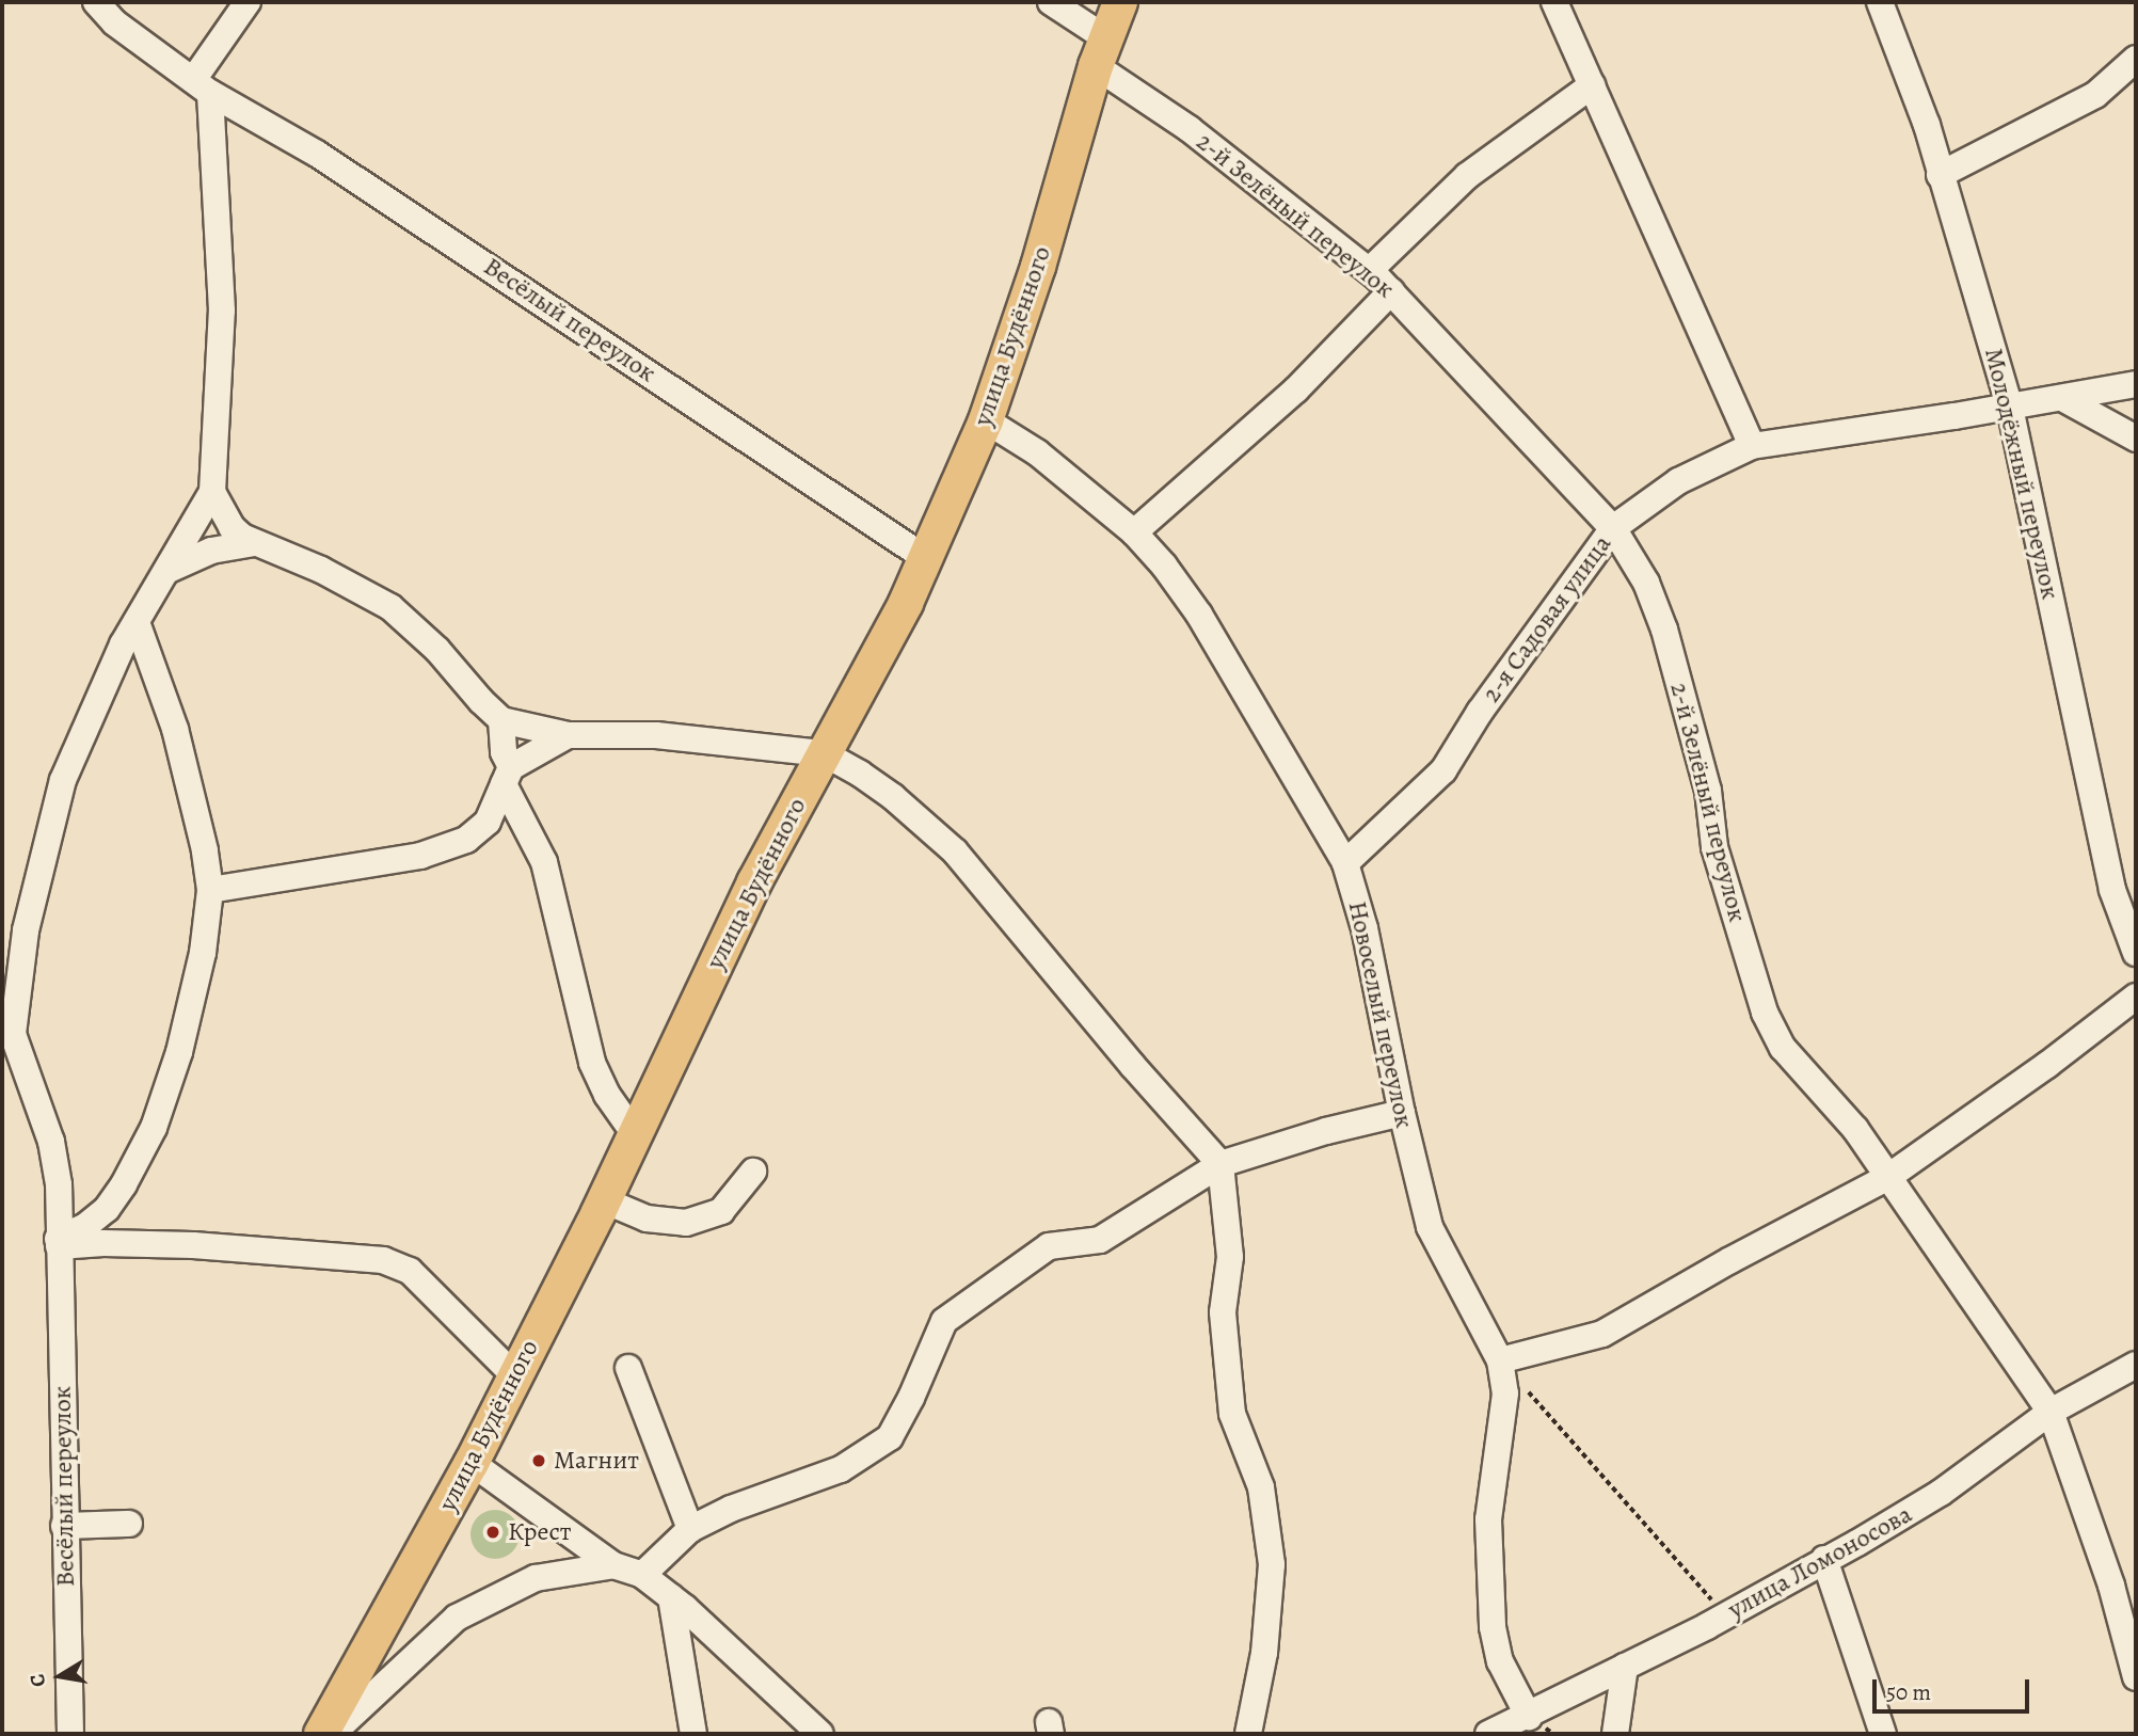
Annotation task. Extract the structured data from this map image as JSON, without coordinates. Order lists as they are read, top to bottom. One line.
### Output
{"streets":{"main road":["улица Будённого"],"street":["2-й Зелёный переулок","Весёлый переулок","Молодёжный переулок","2-я Садовая улица","Новоселый переулок","улица Ломоносова"]},"crossings":[["2-й Зелёный переулок","улица Будённого"],["2-й Зелёный переулок","2-я Садовая улица"],["2-й Зелёный переулок","улица Ломоносова"],["Весёлый переулок","улица Будённого"],["улица Будённого","Новоселый переулок"],["Молодёжный переулок","2-я Садовая улица"],["2-я Садовая улица","Новоселый переулок"],["Новоселый переулок","улица Ломоносова"]],"places":["Магнит","Крест"],"scale_bar":"50 m","north":"left"}
